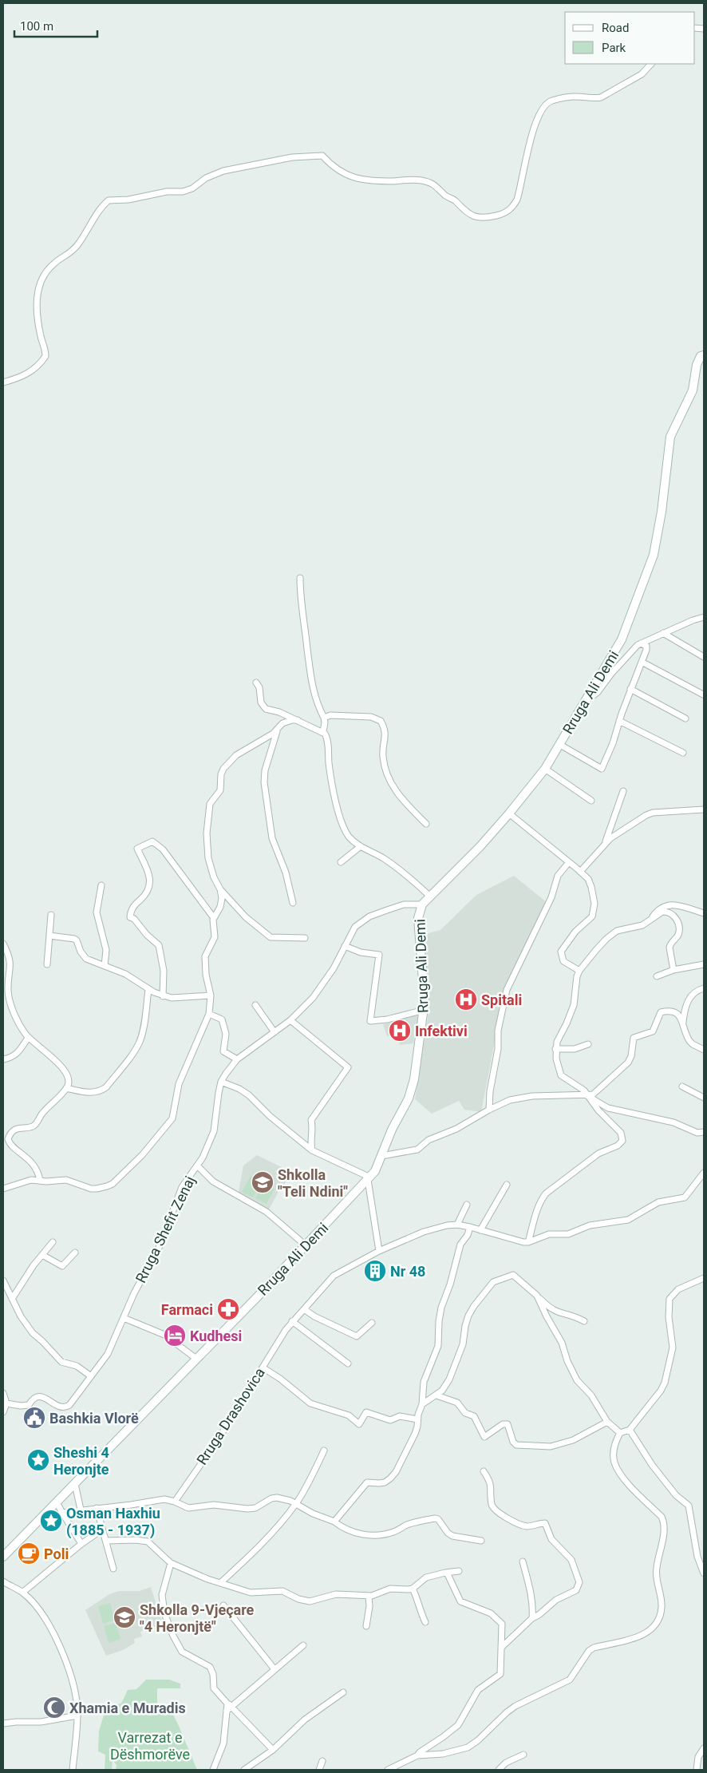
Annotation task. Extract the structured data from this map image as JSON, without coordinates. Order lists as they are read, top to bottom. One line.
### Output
{"streets":{"main road":["Rruga Ali Demi"],"street":["Rruga Shefit Zenaj","Rruga Drashovica"]},"crossings":[["Rruga Ali Demi","Rruga Shefit Zenaj"]],"parks":["Varrezat e Dëshmorëve"],"places":{"hospital":["Spitali","Infektivi"],"school or university":["Shkolla \"Teli Ndini\"","Shkolla 9-Vjeçare \"4 Heronjtë\""],"building":["Nr 48"],"pharmacy":["Farmaci"],"hotel":["Kudhesi"],"public building":["Bashkia Vlorë"],"place":["Sheshi 4 Heronjte","Osman Haxhiu (1885 - 1937)"],"cafe":["Poli"],"mosque":["Xhamia e Muradis"]},"legend":["Road","Park"],"scale_bar":"100 m"}
